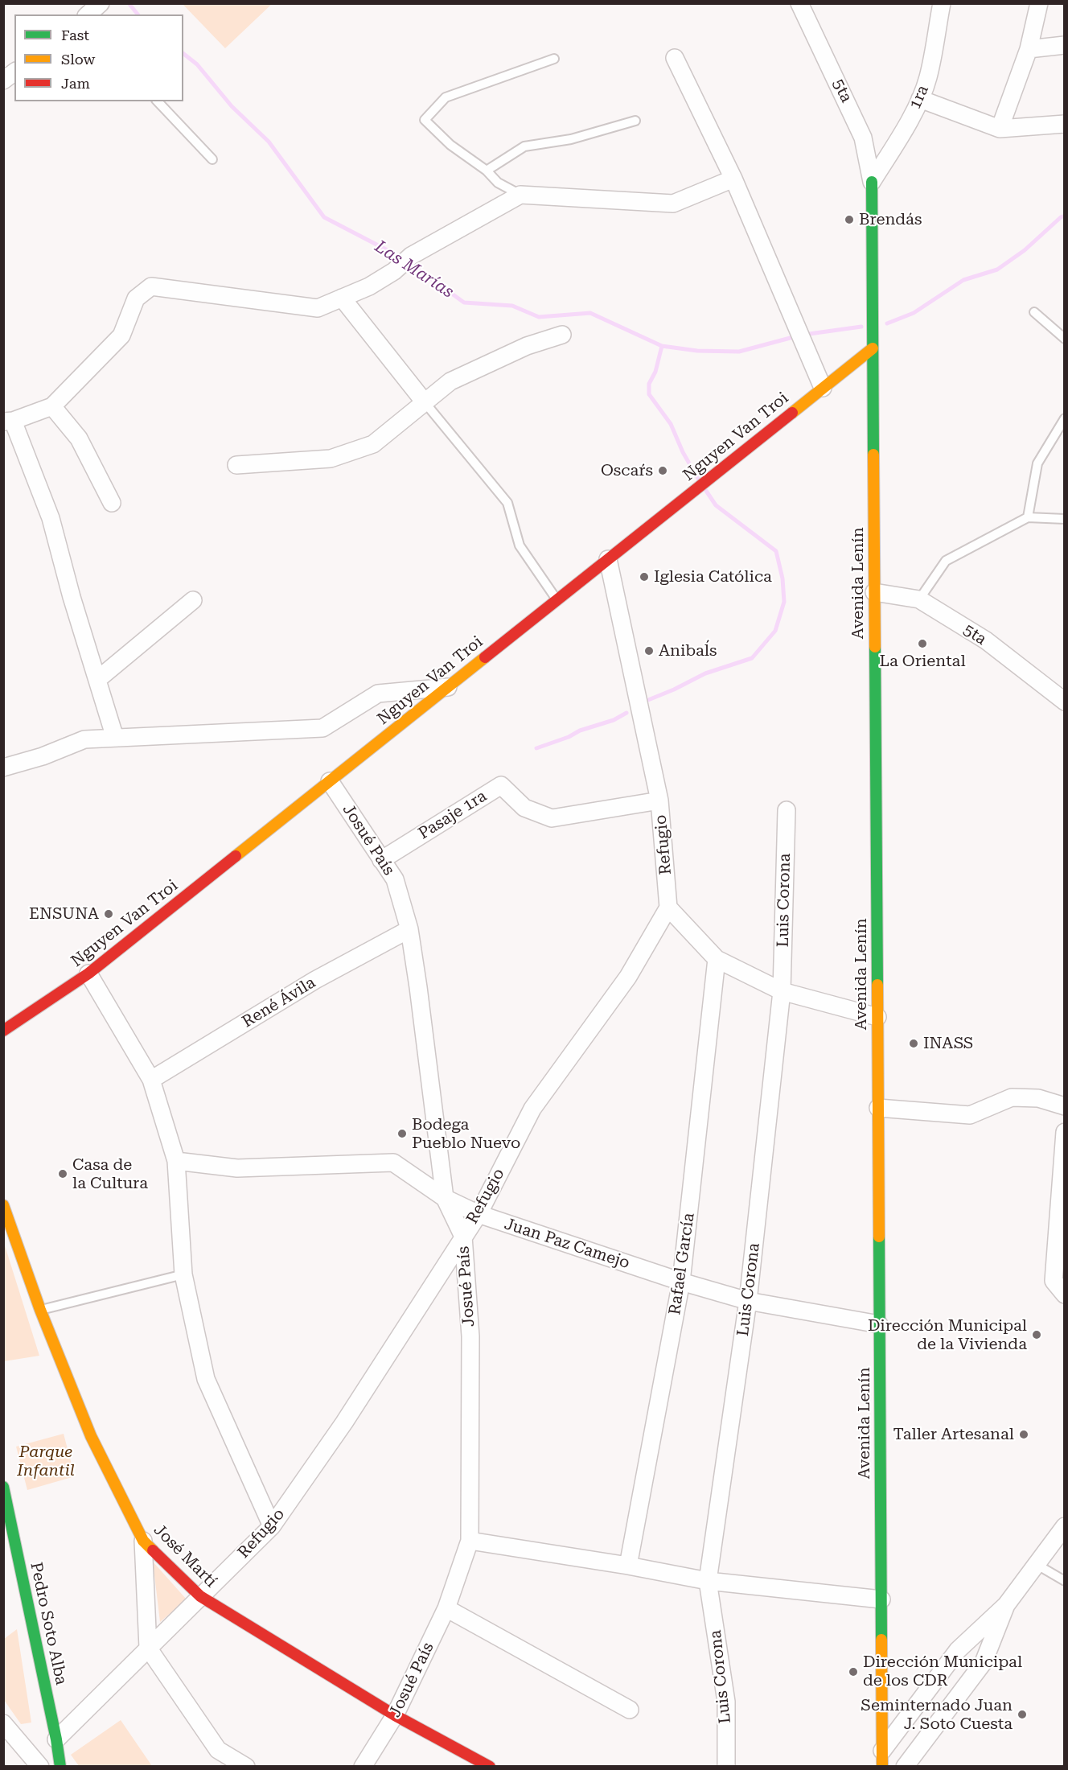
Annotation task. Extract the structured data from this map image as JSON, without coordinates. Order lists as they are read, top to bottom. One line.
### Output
{"streets":{"street":["5ta","1ra","Nguyen Van Troi","Avenida Lenín","Pasaje 1ra","Josué País","Refugio","Luis Corona","René Ávila","Juan Paz Camejo","Rafael García","José Martí","Pedro Soto Alba"]},"crossings":[["5ta","1ra"],["5ta","Avenida Lenín"],["1ra","Avenida Lenín"],["Nguyen Van Troi","Avenida Lenín"],["Nguyen Van Troi","Josué País"],["Nguyen Van Troi","Refugio"],["Avenida Lenín","Juan Paz Camejo"],["Pasaje 1ra","Josué País"],["Pasaje 1ra","Refugio"],["Josué País","Refugio"],["Josué País","René Ávila"],["Josué País","Juan Paz Camejo"],["Josué País","José Martí"],["Refugio","Juan Paz Camejo"],["Refugio","José Martí"],["Refugio","Pedro Soto Alba"],["Luis Corona","Juan Paz Camejo"],["Juan Paz Camejo","Rafael García"]],"water":["Las Marías"],"parks":["Parque Infantil"],"places":["Brenda´s","Oscar´s","Iglesia Católica","La Oriental","Anibal´s","ENSUNA","INASS","Bodega Pueblo Nuevo","Casa de la Cultura","Dirección Municipal de la Vivienda","Taller Artesanal","Dirección Municipal de los CDR","Seminternado Juan J. Soto Cuesta"],"legend":["Fast","Slow","Jam"]}
